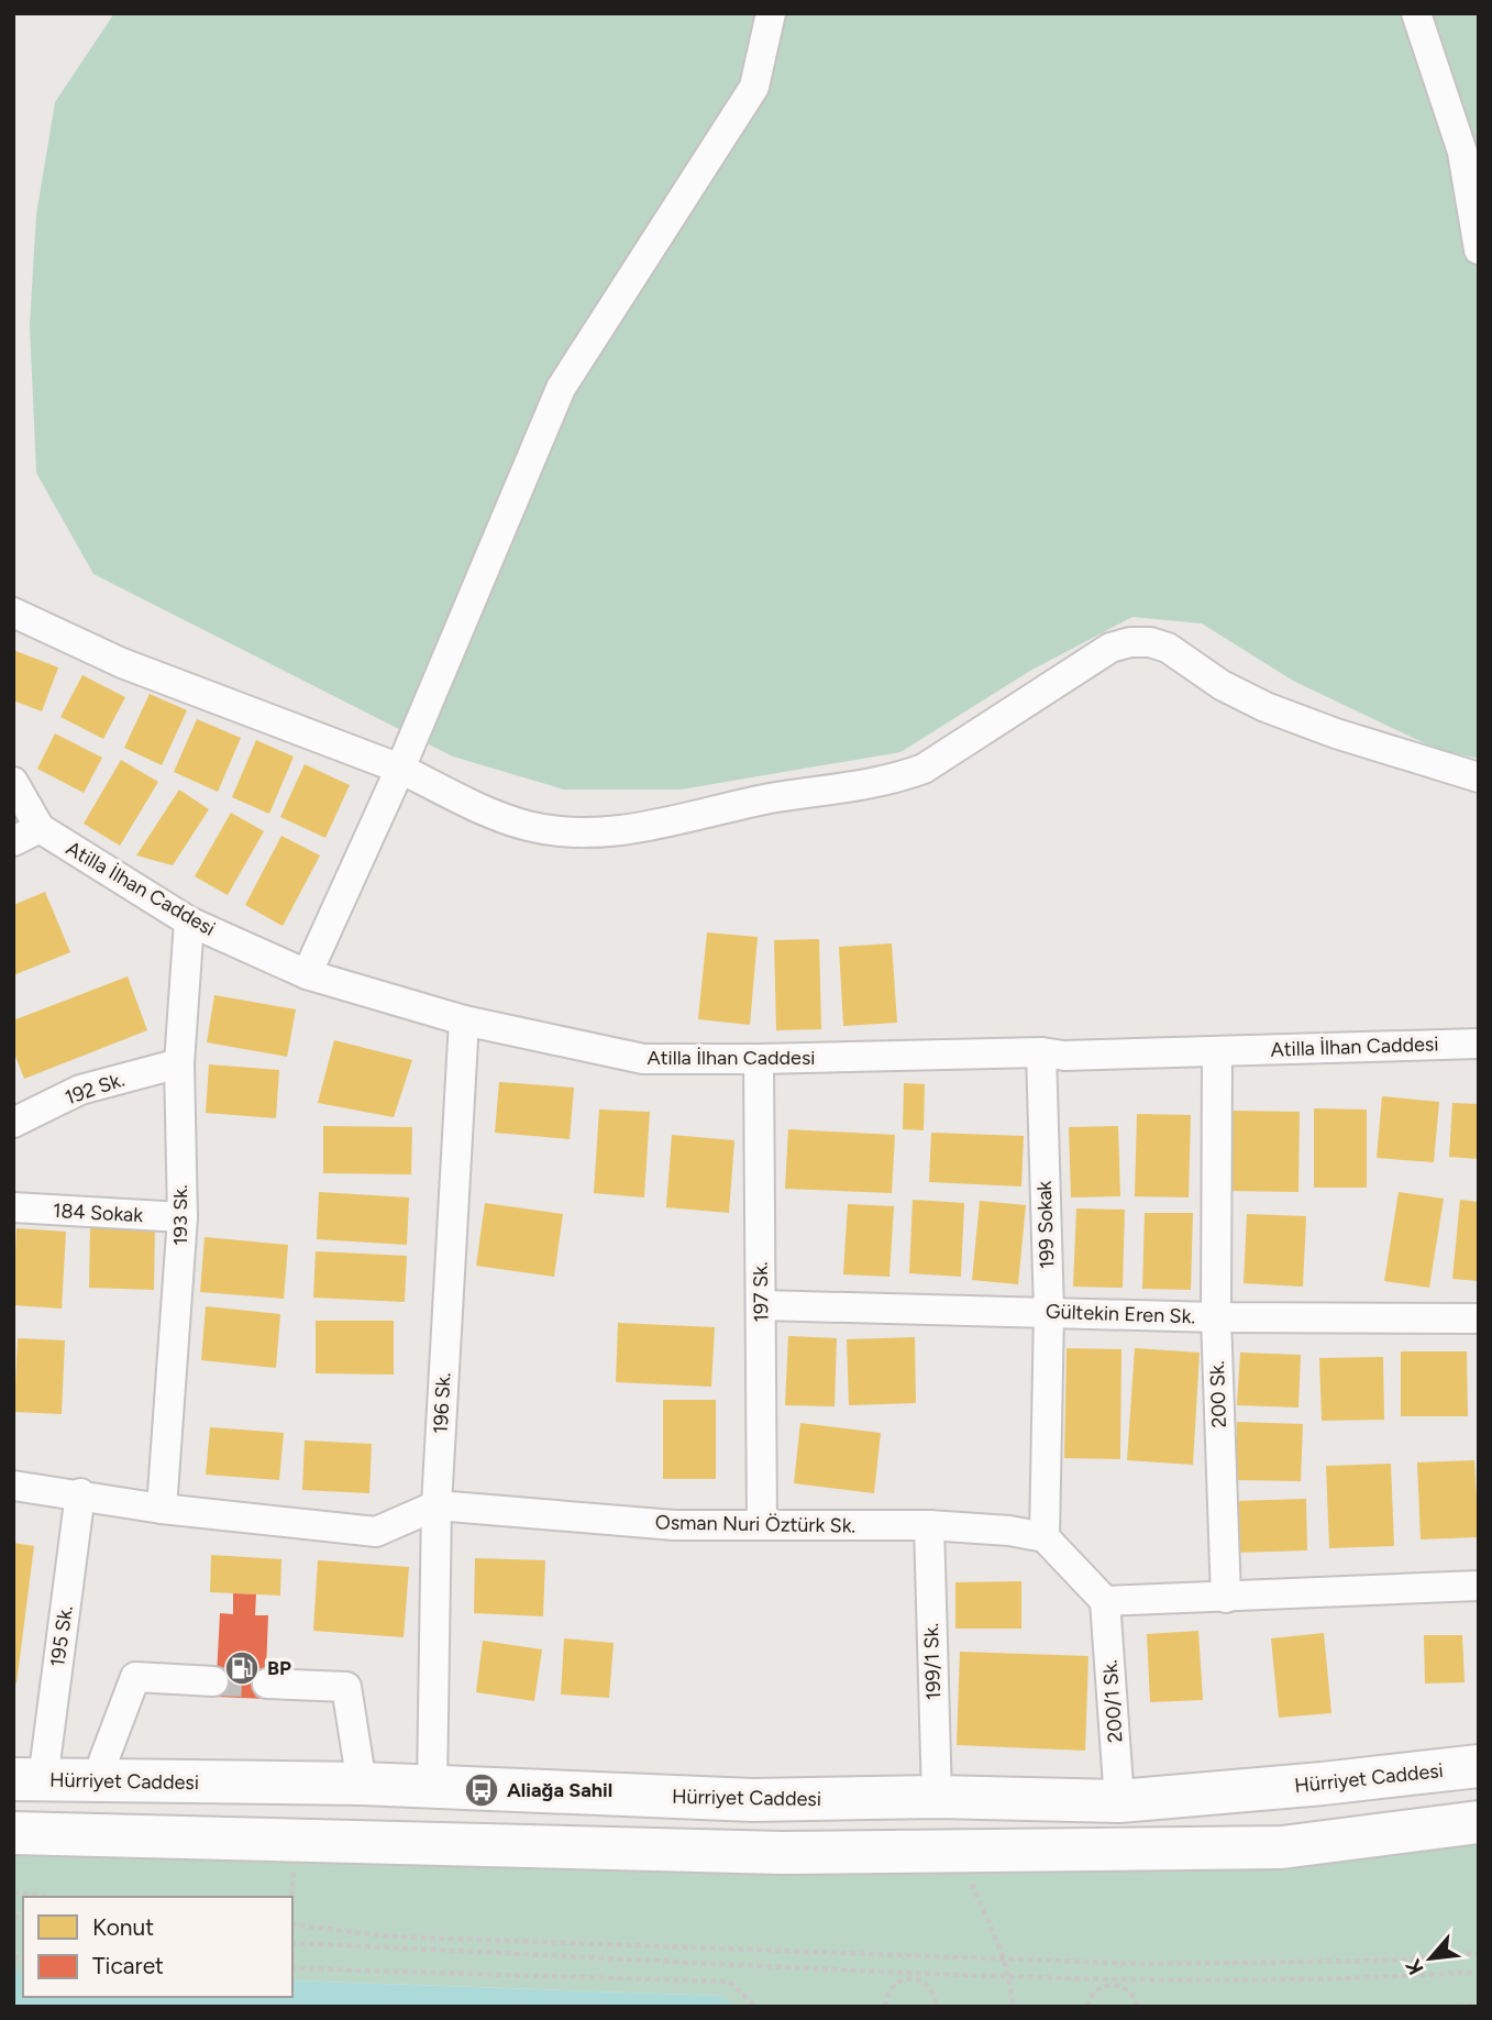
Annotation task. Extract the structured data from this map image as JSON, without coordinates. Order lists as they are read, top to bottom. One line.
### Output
{"streets":{"highway":["Hürriyet Caddesi"],"street":["Atilla İlhan Caddesi","192 Sk.","184 Sokak","193 Sk.","199 Sokak","197 Sk.","Gültekin Eren Sk.","200 Sk.","196 Sk.","Osman Nuri Öztürk Sk.","195 Sk.","199/1 Sk.","200/1 Sk."]},"crossings":[["Atilla İlhan Caddesi","193 Sk."],["Atilla İlhan Caddesi","199 Sokak"],["Atilla İlhan Caddesi","197 Sk."],["Atilla İlhan Caddesi","200 Sk."],["Atilla İlhan Caddesi","196 Sk."],["192 Sk.","193 Sk."],["184 Sokak","193 Sk."],["193 Sk.","Osman Nuri Öztürk Sk."],["199 Sokak","Gültekin Eren Sk."],["199 Sokak","Osman Nuri Öztürk Sk."],["197 Sk.","Gültekin Eren Sk."],["197 Sk.","Osman Nuri Öztürk Sk."],["Gültekin Eren Sk.","200 Sk."],["196 Sk.","Osman Nuri Öztürk Sk."],["196 Sk.","Hürriyet Caddesi"],["Osman Nuri Öztürk Sk.","195 Sk."],["Osman Nuri Öztürk Sk.","199/1 Sk."],["195 Sk.","Hürriyet Caddesi"],["199/1 Sk.","Hürriyet Caddesi"],["200/1 Sk.","Hürriyet Caddesi"]],"places":{"fuel station":["BP"],"bus stop":["Aliağa Sahil"]},"legend":["Konut","Ticaret"],"north":"bottom left"}
